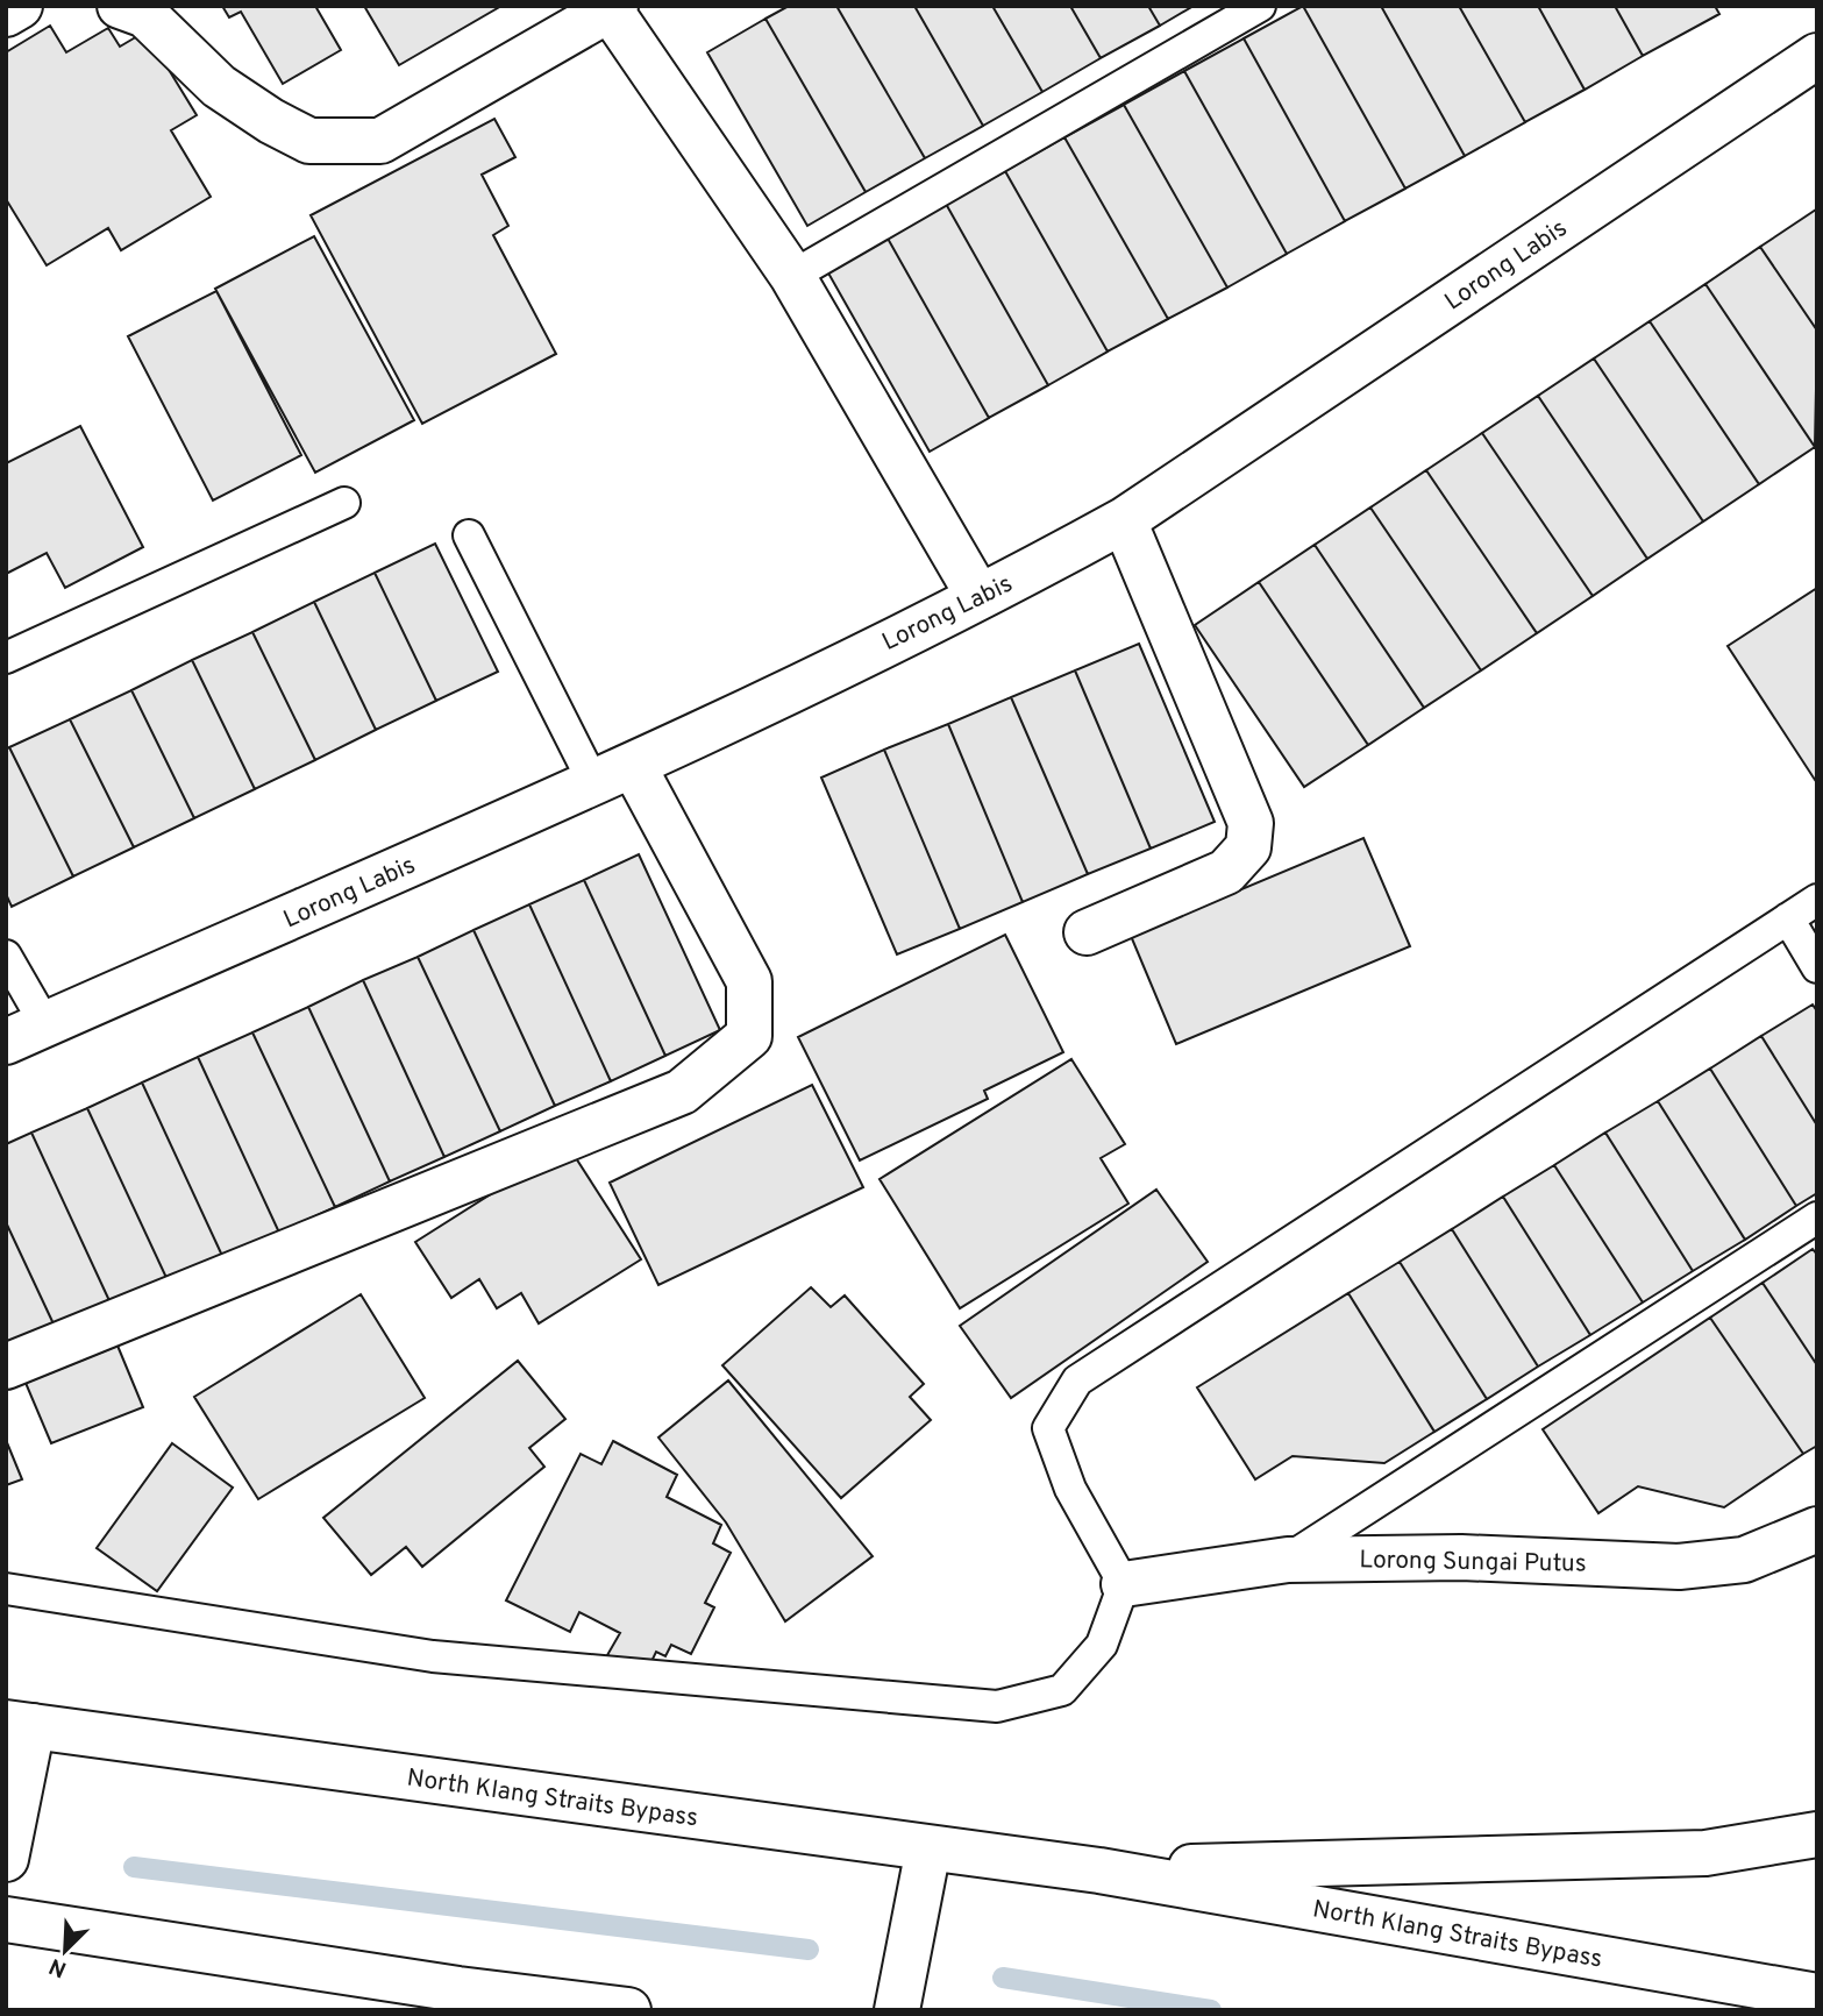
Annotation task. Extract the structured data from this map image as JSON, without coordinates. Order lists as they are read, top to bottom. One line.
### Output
{"streets":{"main road":["Lorong Labis","Lorong Sungai Putus","North Klang Straits Bypass"]},"north":"bottom left"}
